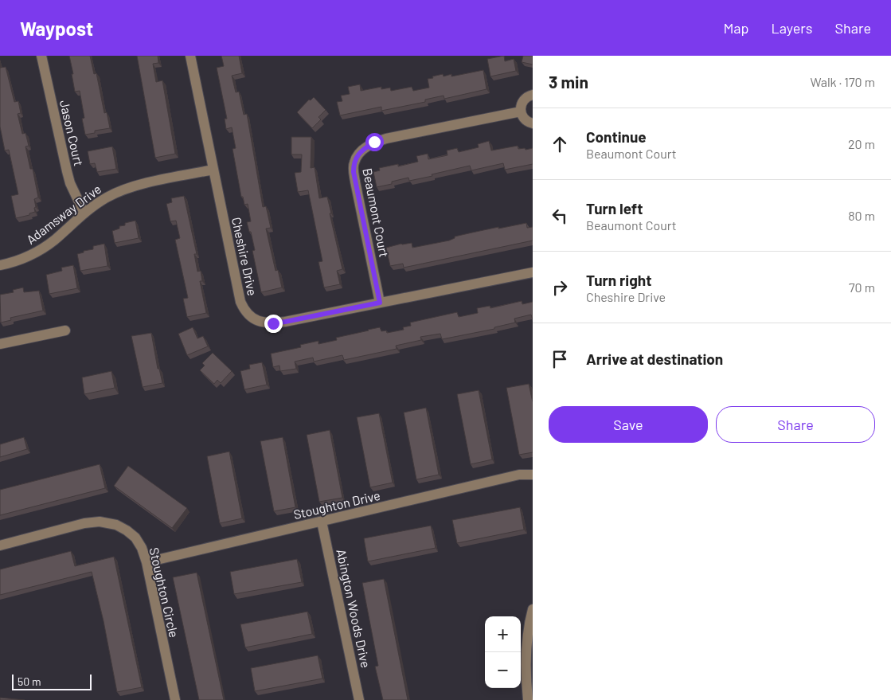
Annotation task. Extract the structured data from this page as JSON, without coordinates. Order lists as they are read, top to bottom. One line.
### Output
{"streets":{"street":["Jason Court","Beaumont Court","Adamsway Drive","Cheshire Drive","Stoughton Drive","Stoughton Circle","Abington Woods Drive"]},"crossings":[["Jason Court","Adamsway Drive"],["Beaumont Court","Cheshire Drive"],["Adamsway Drive","Cheshire Drive"],["Stoughton Drive","Stoughton Circle"],["Stoughton Drive","Abington Woods Drive"]],"scale_bar":"50 m","page":{"header":"Waypost","nav":["Map","Layers","Share"],"heading":["3 min","Walk · 170 m"],"list":[["Continue","Beaumont Court","20 m"],["Turn left","Beaumont Court","80 m"],["Turn right","Cheshire Drive","70 m"],"Arrive at destination"],"buttons":["Save","Share"],"map_buttons":["+","−"],"scale":"50 m"}}
